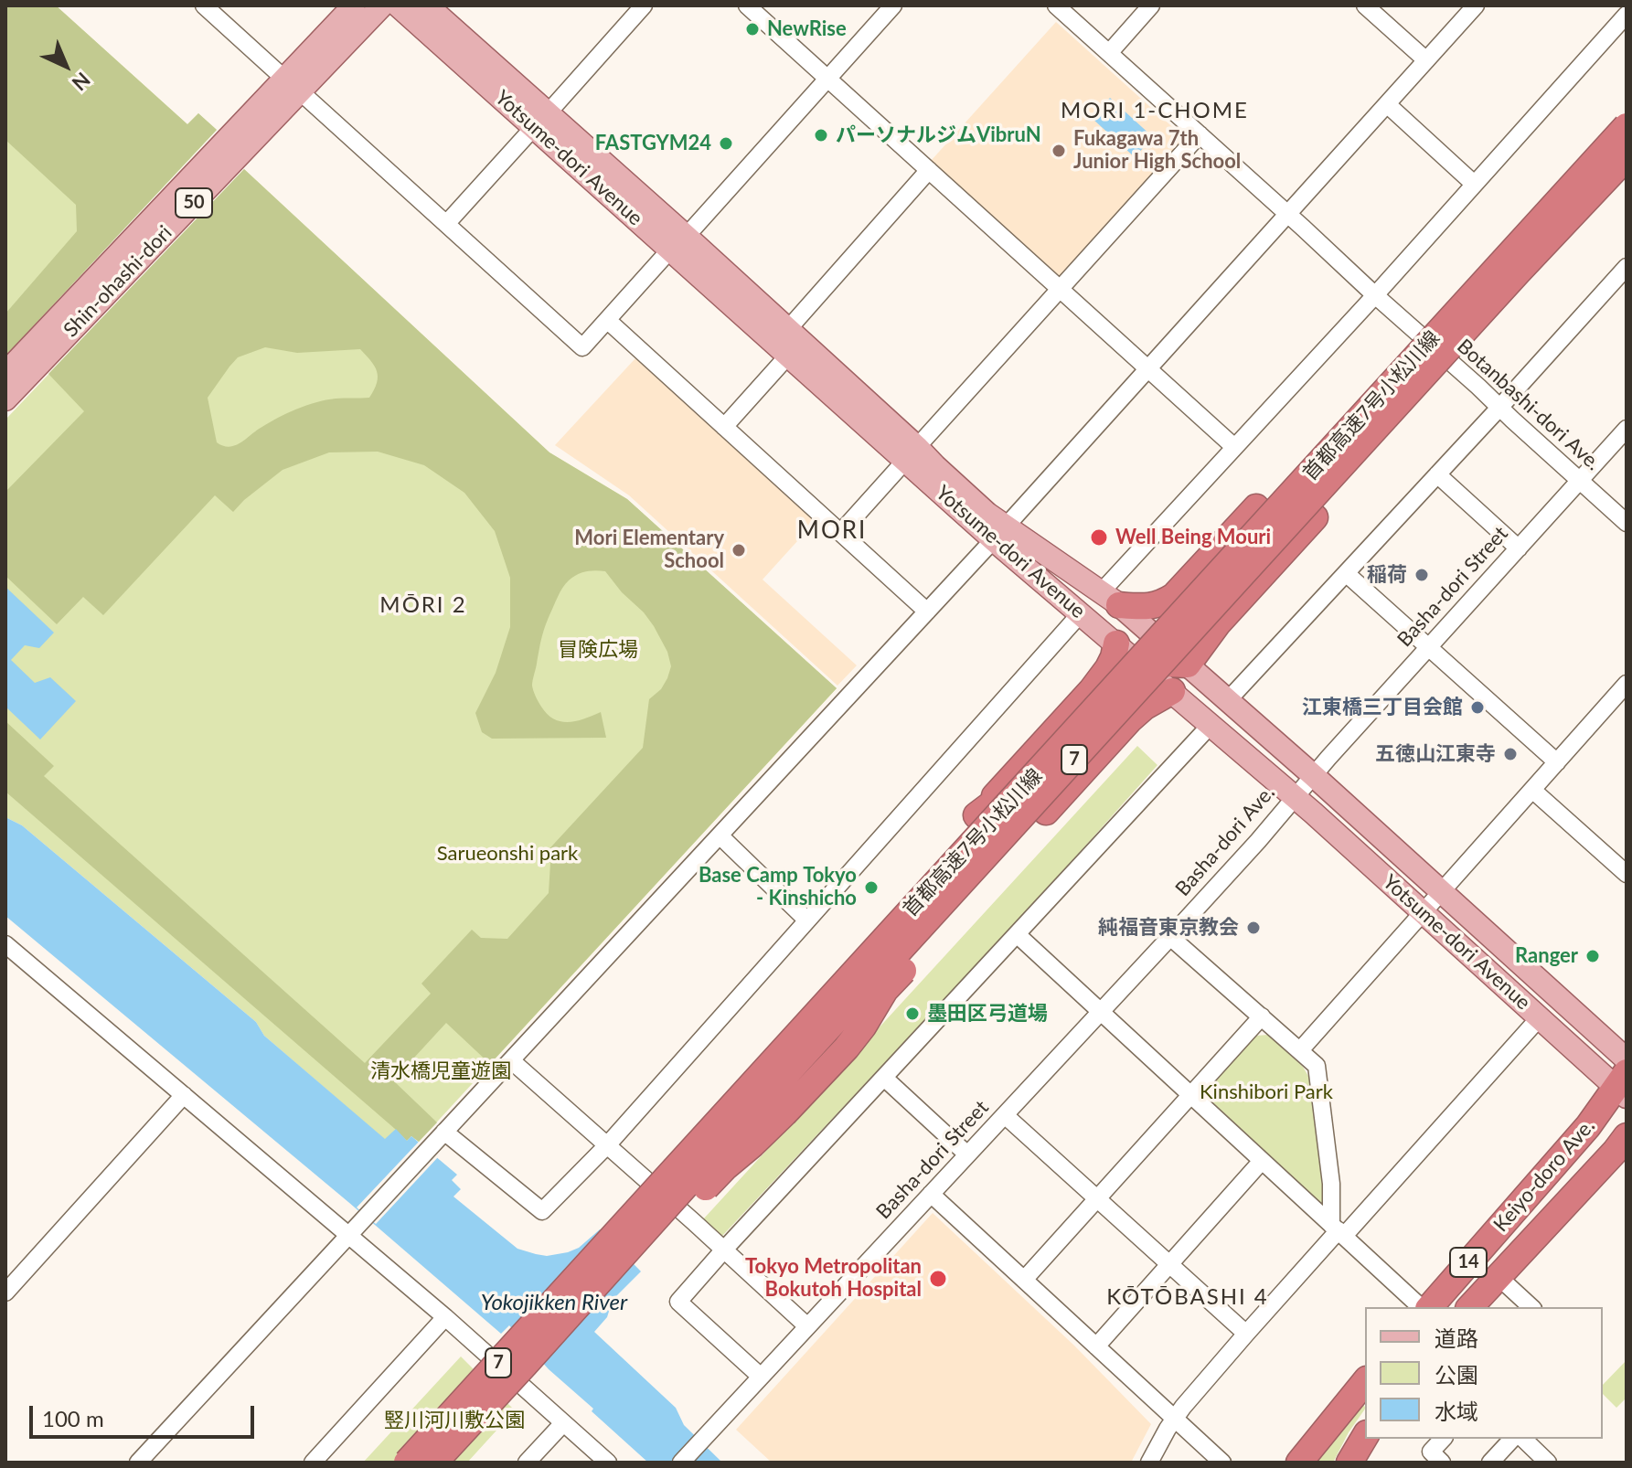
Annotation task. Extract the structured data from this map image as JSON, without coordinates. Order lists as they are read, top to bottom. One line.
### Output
{"streets":{"highway":["首都高速7号小松川線","7","Keiyo-doro Ave.","14"],"main road":["Yotsume-dori Avenue","50","Shin-ohashi-dori"],"street":["Botanbashi-dori Ave.","Basha-dori Street","Basha-dori Ave."]},"crossings":[["Yotsume-dori Avenue","Basha-dori Street"],["Yotsume-dori Avenue","Basha-dori Ave."],["Yotsume-dori Avenue","Keiyo-doro Ave."],["50","Shin-ohashi-dori"],["Botanbashi-dori Ave.","Basha-dori Street"],["Basha-dori Street","Basha-dori Ave."]],"districts":["MORI 1-CHOME","MORI","MŌRI 2","KŌTŌBASHI 4"],"water":["Yokojikken River"],"parks":["冒険広場","Sarueonshi park","清水橋児童遊園","Kinshibori Park","竪川河川敷公園"],"places":["NewRise","パーソナルジムVibruN","FASTGYM24","Fukagawa 7th Junior High School","Well Being Mouri","Mori Elementary School","稲荷","江東橋三丁目会館","五徳山江東寺","Base Camp Tokyo - Kinshicho","純福音東京教会","Ranger","墨田区弓道場","Tokyo Metropolitan Bokutoh Hospital"],"legend":["道路","公園","水域"],"scale_bar":"100 m","north":"bottom right"}
